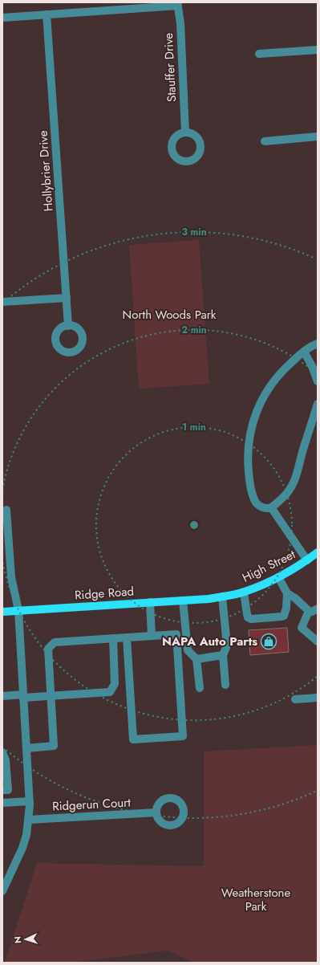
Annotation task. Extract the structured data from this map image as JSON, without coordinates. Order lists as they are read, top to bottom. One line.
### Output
{"streets":{"main road":["High Street","Ridge Road"],"street":["Stauffer Drive","Hollybrier Drive","Ridgerun Court"]},"crossings":[["High Street","Ridge Road"]],"parks":["North Woods Park","Weatherstone Park"],"places":{"shop":["NAPA Auto Parts"]},"north":"left","rings":["3 min","2 min","1 min"]}
